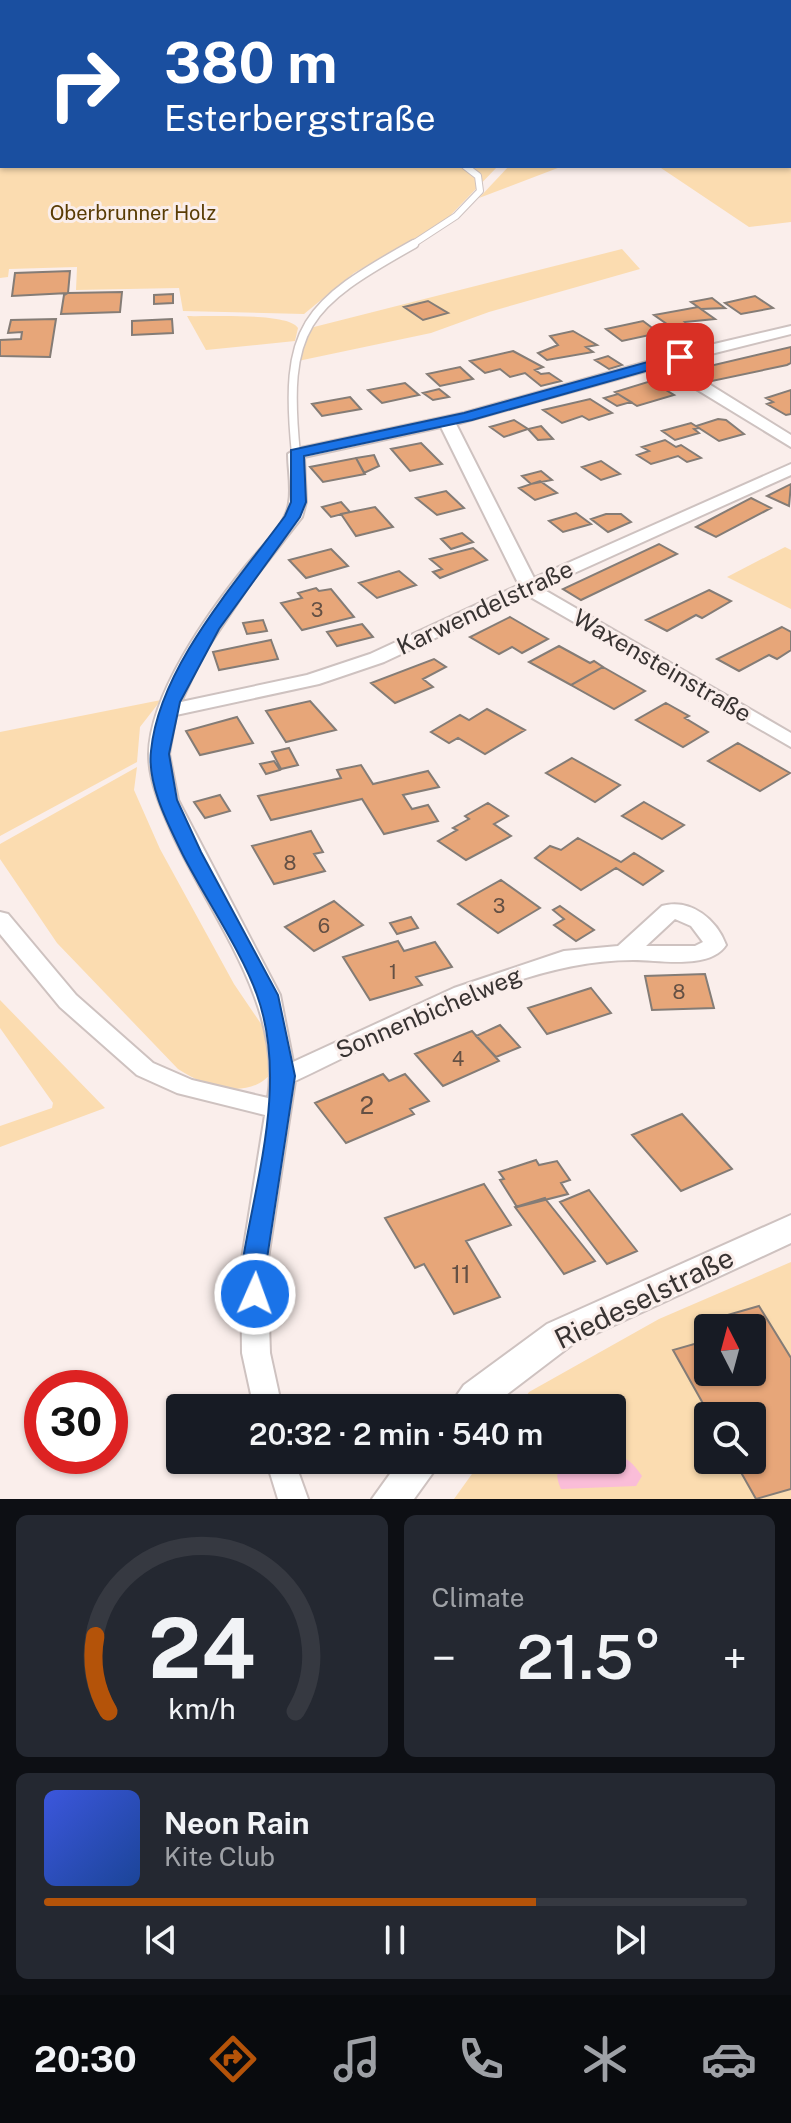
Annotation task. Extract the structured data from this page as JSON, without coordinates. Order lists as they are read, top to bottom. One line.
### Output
{"streets":{"street":["Karwendelstraße","Waxensteinstraße","Sonnenbichelweg","Riedeselstraße"]},"crossings":[["Karwendelstraße","Waxensteinstraße"]],"parks":["Oberbrunner Holz"],"house_numbers":["3","8","3","6","1","8","4","2","11"],"north":"top","page":{"turn":["380 m","Esterbergstraße"],"limit":"30","trip":"20:32 · 2 min · 540 m","tile":"Climate","heat":["−","21.5°","+"],"song":["Neon Rain","Kite Club"],"tabs":"20:30","gauge":["24","km/h"]}}
